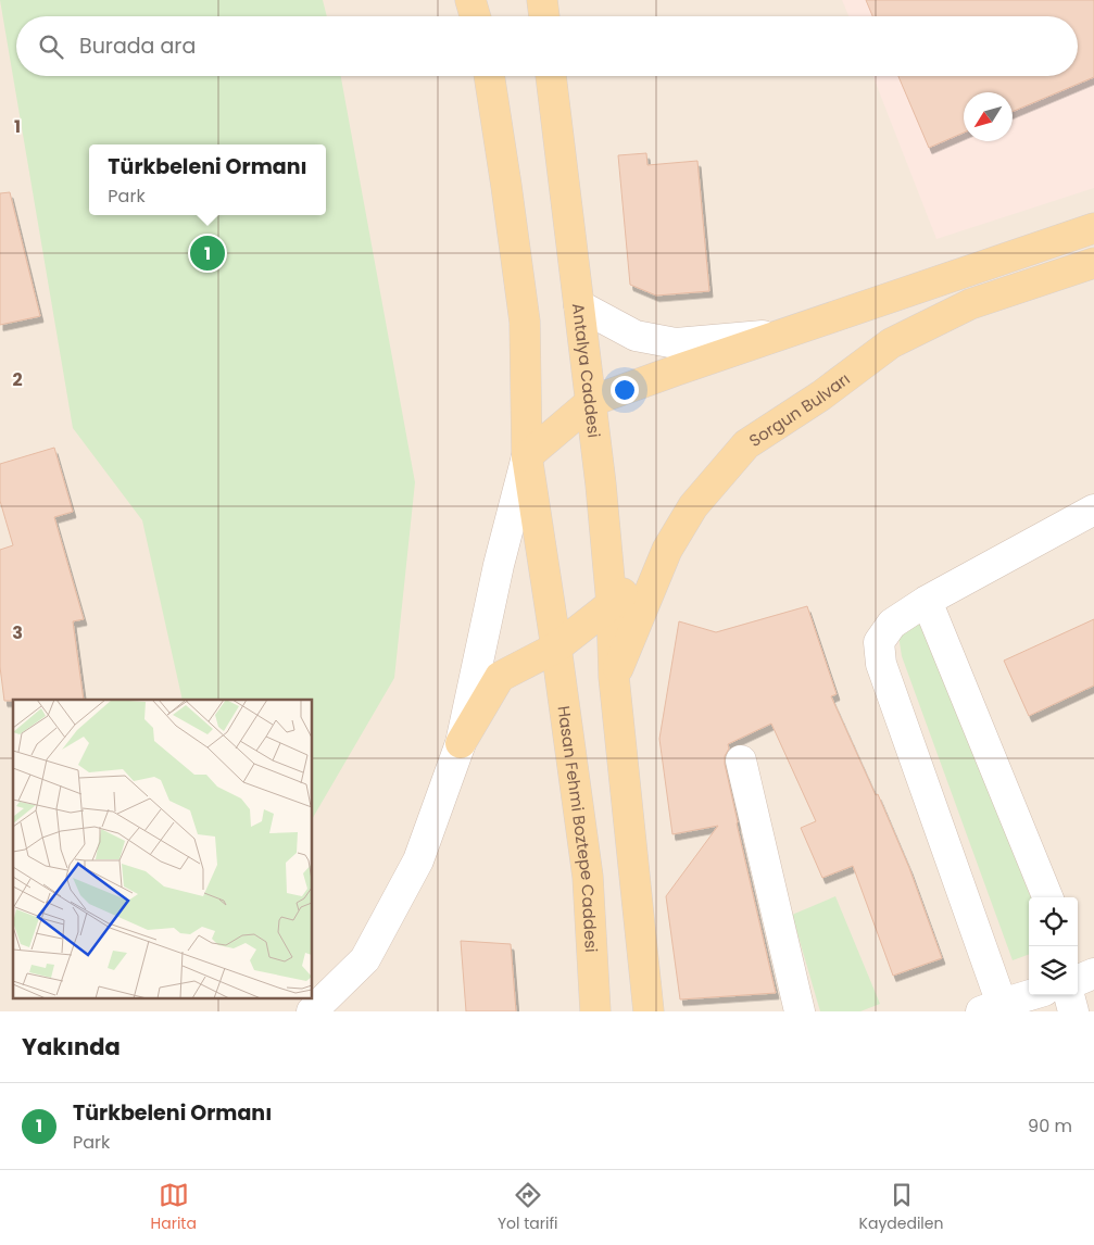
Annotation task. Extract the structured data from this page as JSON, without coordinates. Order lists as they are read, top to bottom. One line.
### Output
{"streets":{"main road":["Antalya Caddesi","Sorgun Bulvarı","Hasan Fehmi Boztepe Caddesi"]},"crossings":[["Antalya Caddesi","Sorgun Bulvarı"]],"north":"bottom left","page":{"search":"Burada ara","popup":["Türkbeleni Ormanı","Park"],"pins":"1","heading":"Yakında","list":[{"mark":"1","name":"Türkbeleni Ormanı","note":"Park","value":"90 m"}],"nav":["Harita","Yol tarifi","Kaydedilen"]},"grid":{"rows":["1","2","3"]}}
